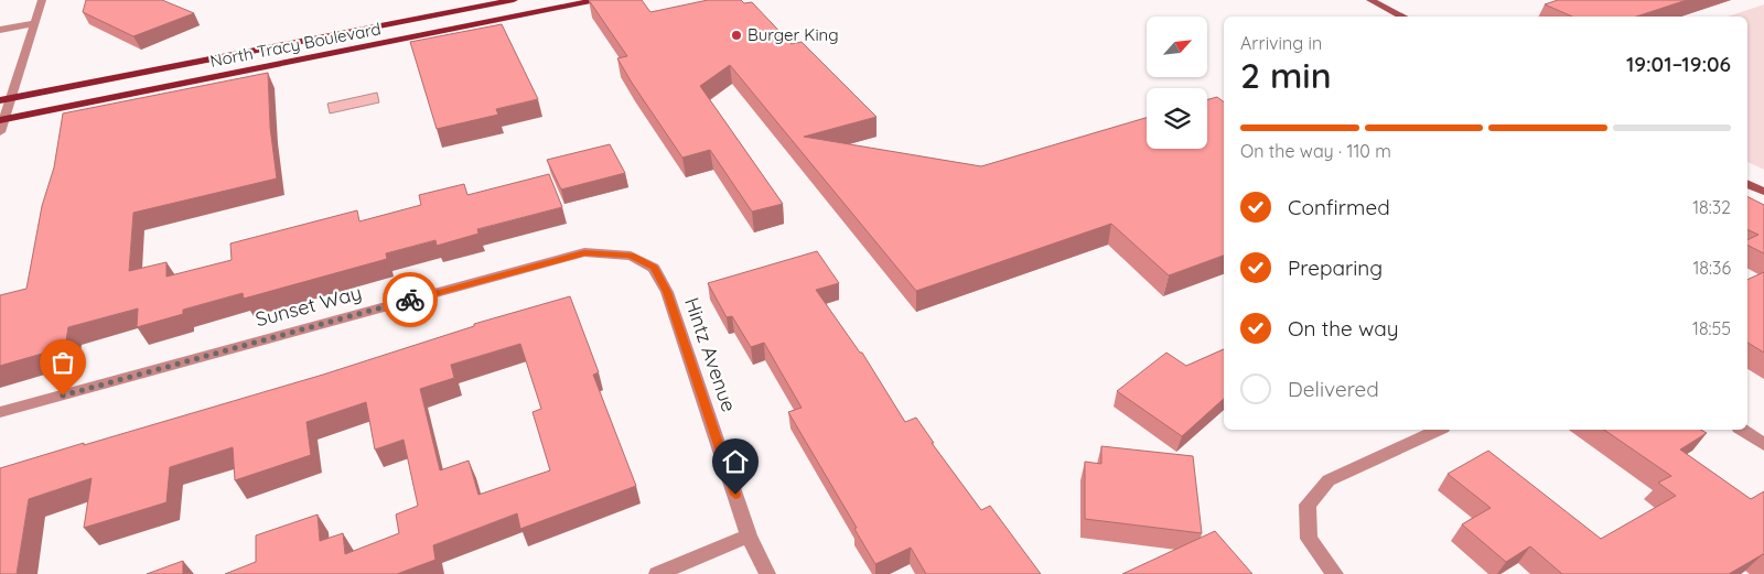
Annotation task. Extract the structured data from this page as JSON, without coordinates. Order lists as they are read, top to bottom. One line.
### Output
{"streets":{"main road":["North Tracy Boulevard"],"street":["Sunset Way","Hintz Avenue"]},"crossings":[["Sunset Way","Hintz Avenue"]],"places":["Burger King"],"north":"top right","page":{"heading":["2 min","Arriving in","19:01–19:06"],"bar":"On the way · 110 m","list":[["Confirmed","18:32"],["Preparing","18:36"],["On the way","18:55"],"Delivered"]}}
